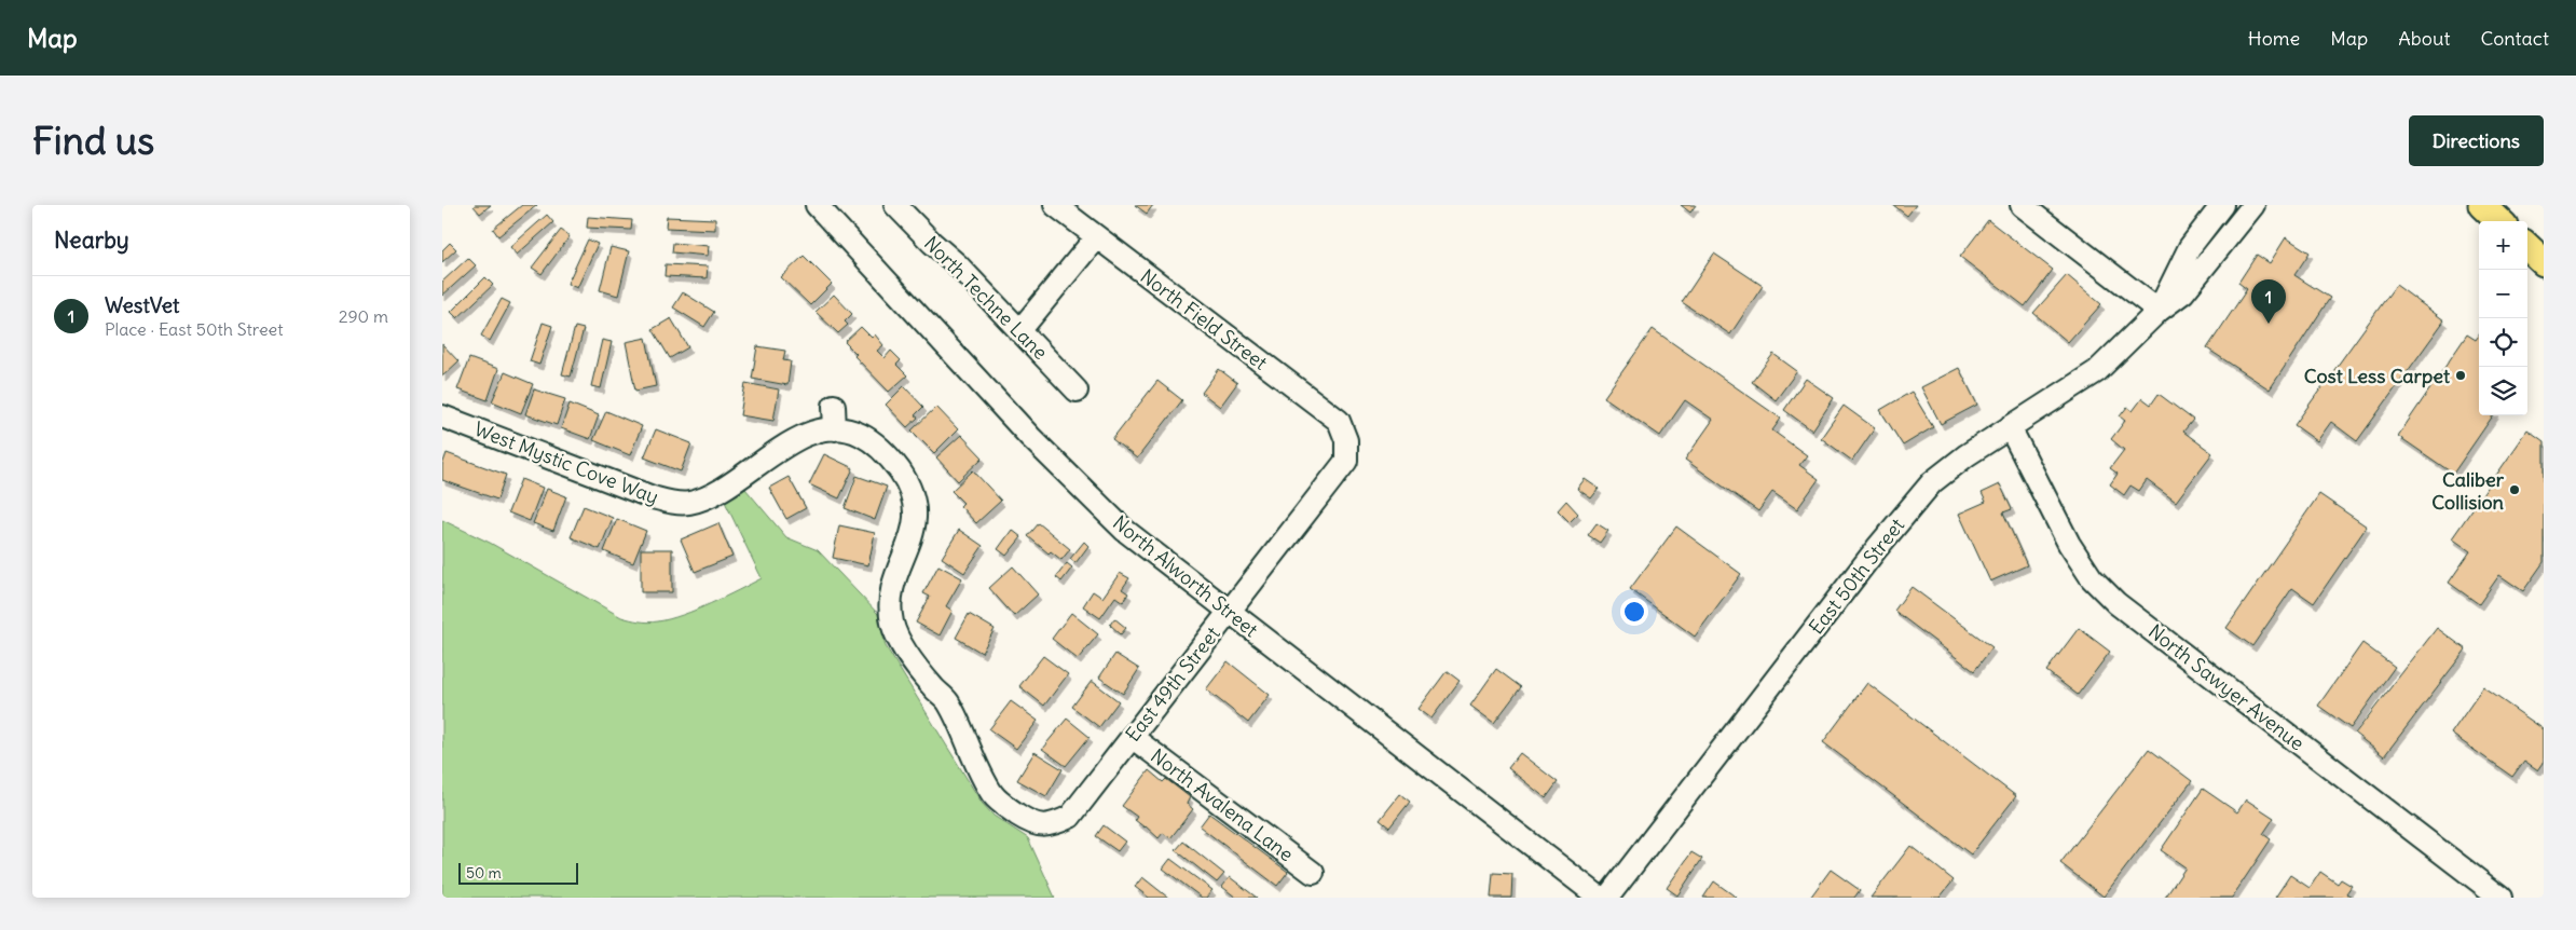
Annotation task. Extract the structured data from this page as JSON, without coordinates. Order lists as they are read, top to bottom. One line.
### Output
{"streets":{"street":["North Techne Lane","North Field Street","West Mystic Cove Way","North Alworth Street","East 50th Street","East 49th Street","North Sawyer Avenue","North Avalena Lane"]},"crossings":[["North Field Street","East 49th Street"],["West Mystic Cove Way","East 49th Street"],["North Alworth Street","East 49th Street"],["East 50th Street","North Sawyer Avenue"],["East 49th Street","North Avalena Lane"]],"places":["Cost Less Carpet","Caliber Collision"],"scale_bar":"50 m","page":{"header":"Map","nav":["Home","Map","About","Contact"],"buttons":"Directions","title":"Find us","heading":"Nearby","map_buttons":["+","−"],"list":[{"mark":"1","name":"WestVet","note":"Place · East 50th Street","value":"290 m"}],"pins":"1","scale":"50 m"}}
